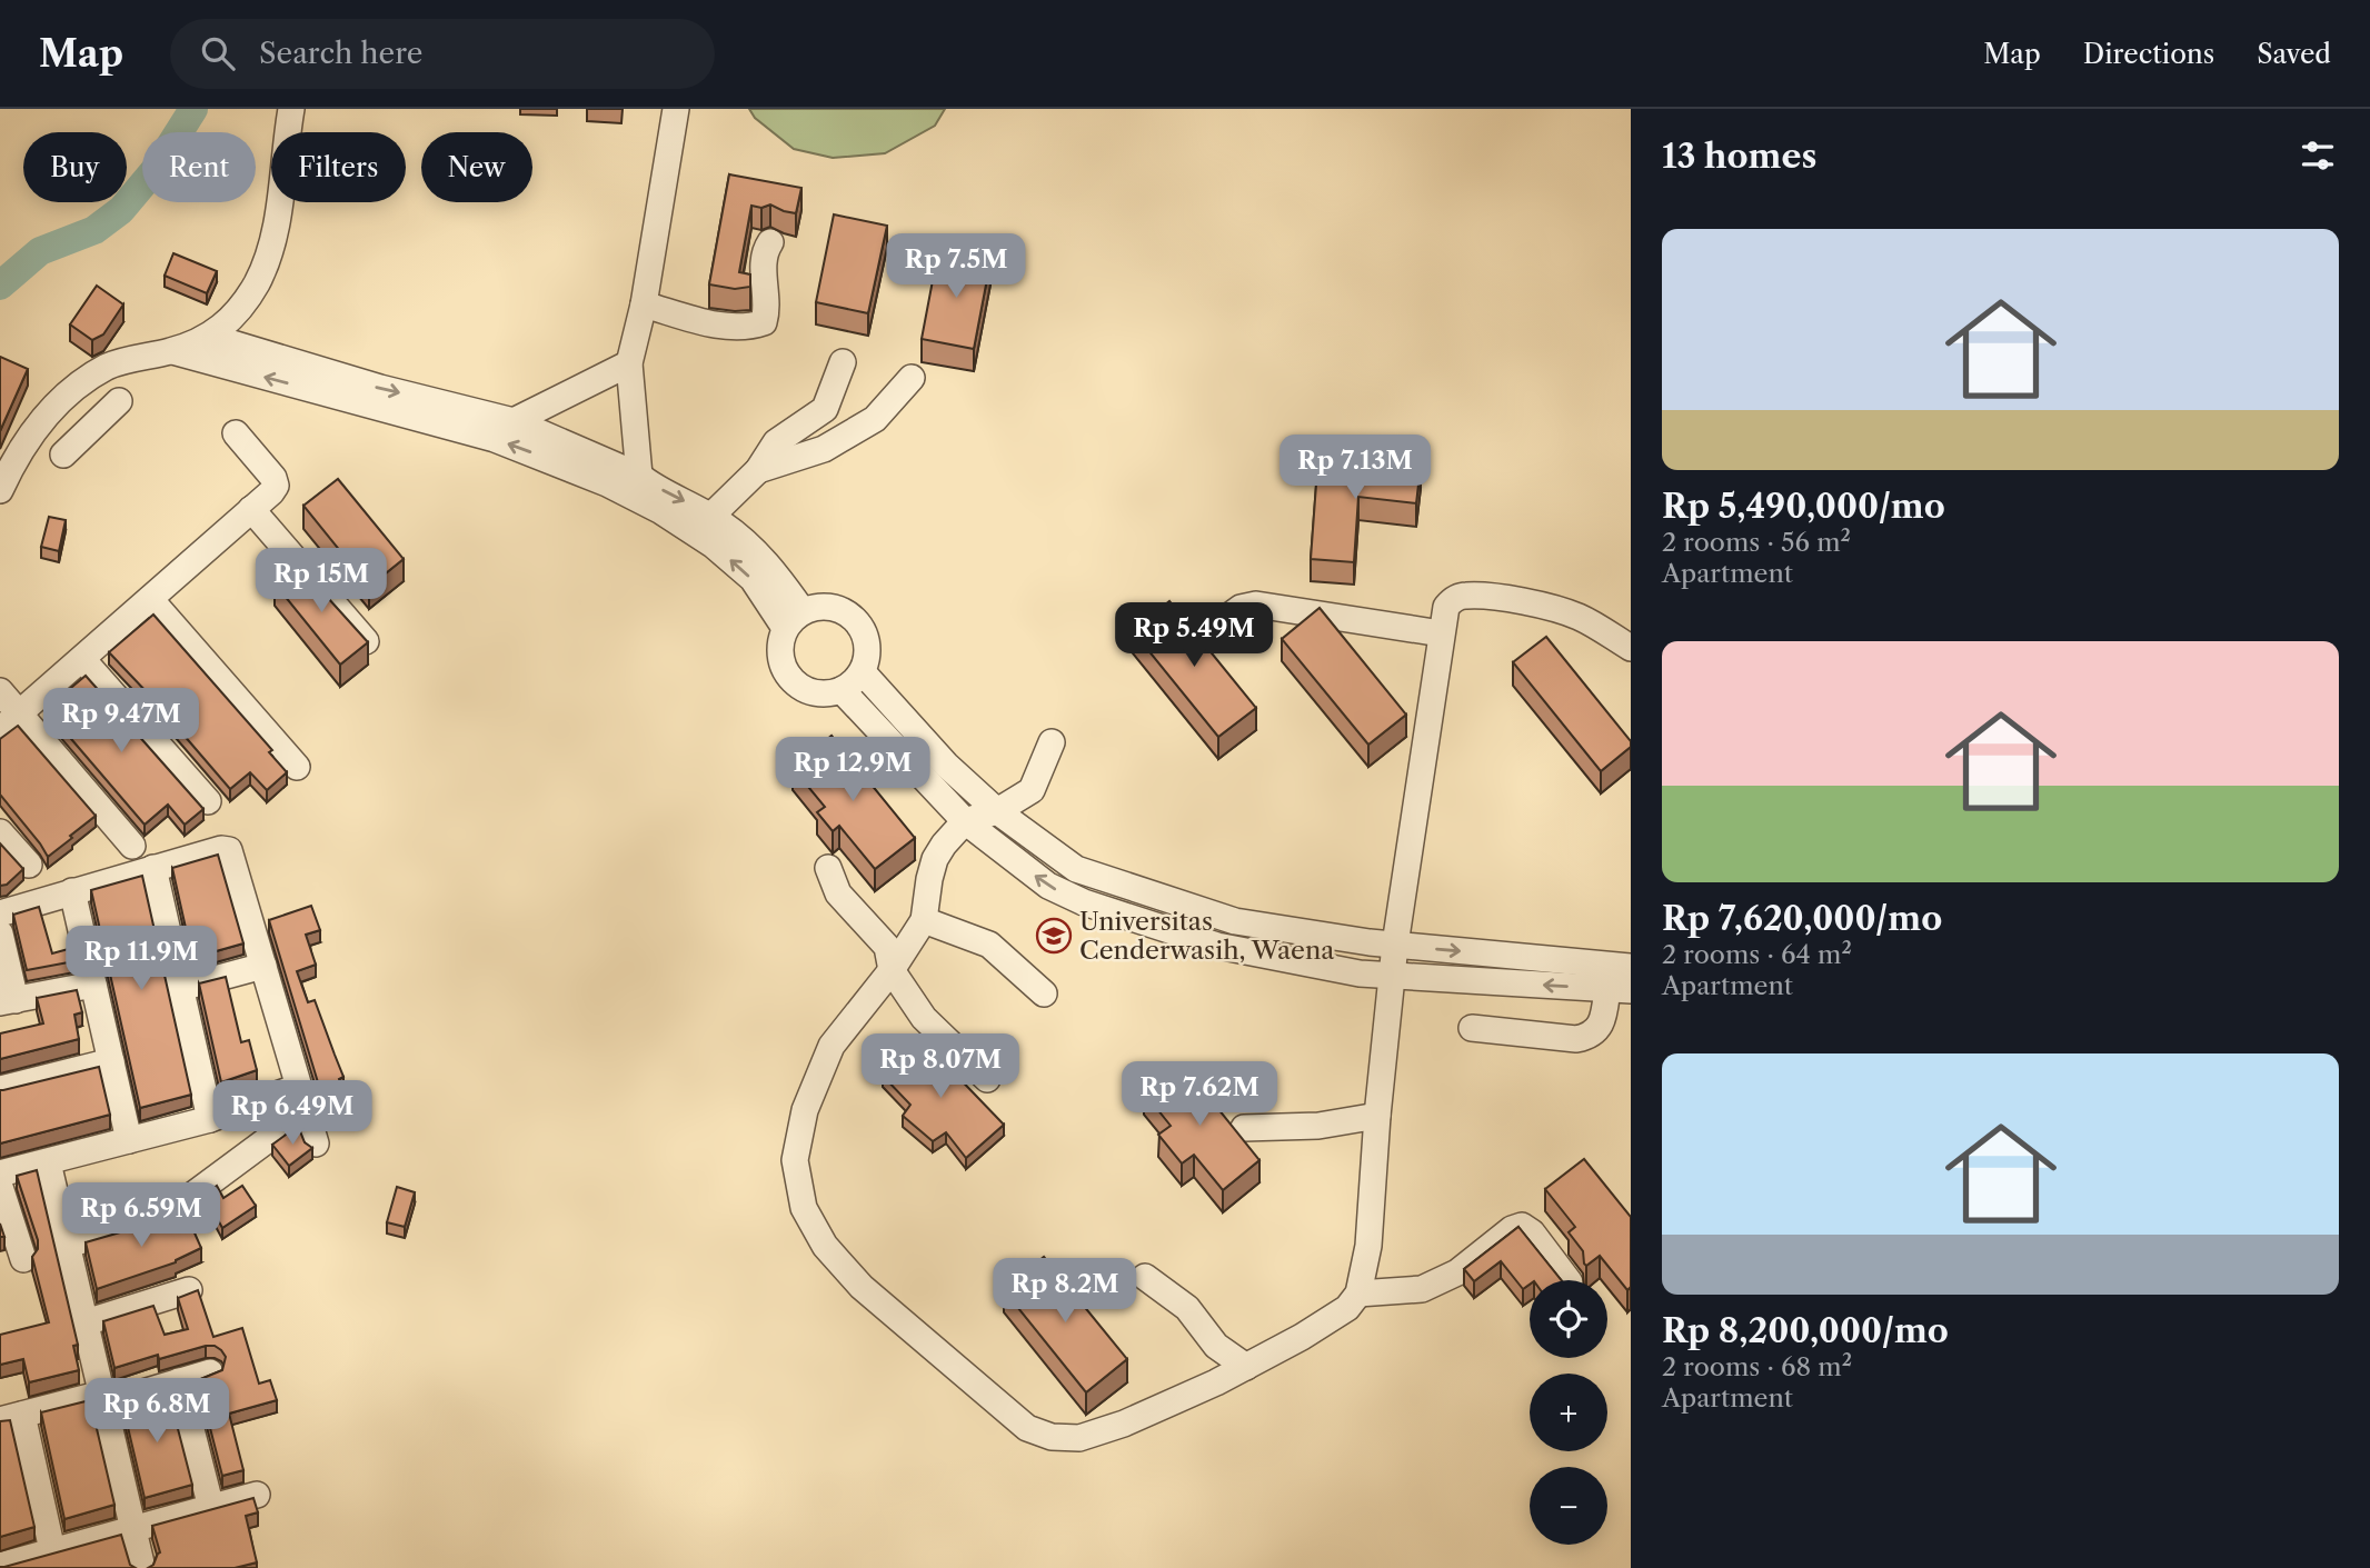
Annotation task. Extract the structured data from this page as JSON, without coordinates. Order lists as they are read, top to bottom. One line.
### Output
{"places":{"school or university":["Universitas Cenderwasih, Waena"]},"page":{"header":"Map","search":"Search here","nav":["Map","Directions","Saved"],"heading":"13 homes","chip":["Buy","Rent","Filters","New"],"list":[{"name":"Rp 5,490,000/mo","note":"2 rooms · 56 m² · Apartment"},{"name":"Rp 7,620,000/mo","note":"2 rooms · 64 m² · Apartment"},{"name":"Rp 8,200,000/mo","note":"2 rooms · 68 m² · Apartment"}],"price":["Rp 7.5M","Rp 7.13M","Rp 15M","Rp 5.49M","Rp 9.47M","Rp 12.9M","Rp 11.9M","Rp 8.07M","Rp 7.62M","Rp 6.49M","Rp 6.59M","Rp 8.2M","Rp 6.8M"],"map_buttons":["+","−"]}}
